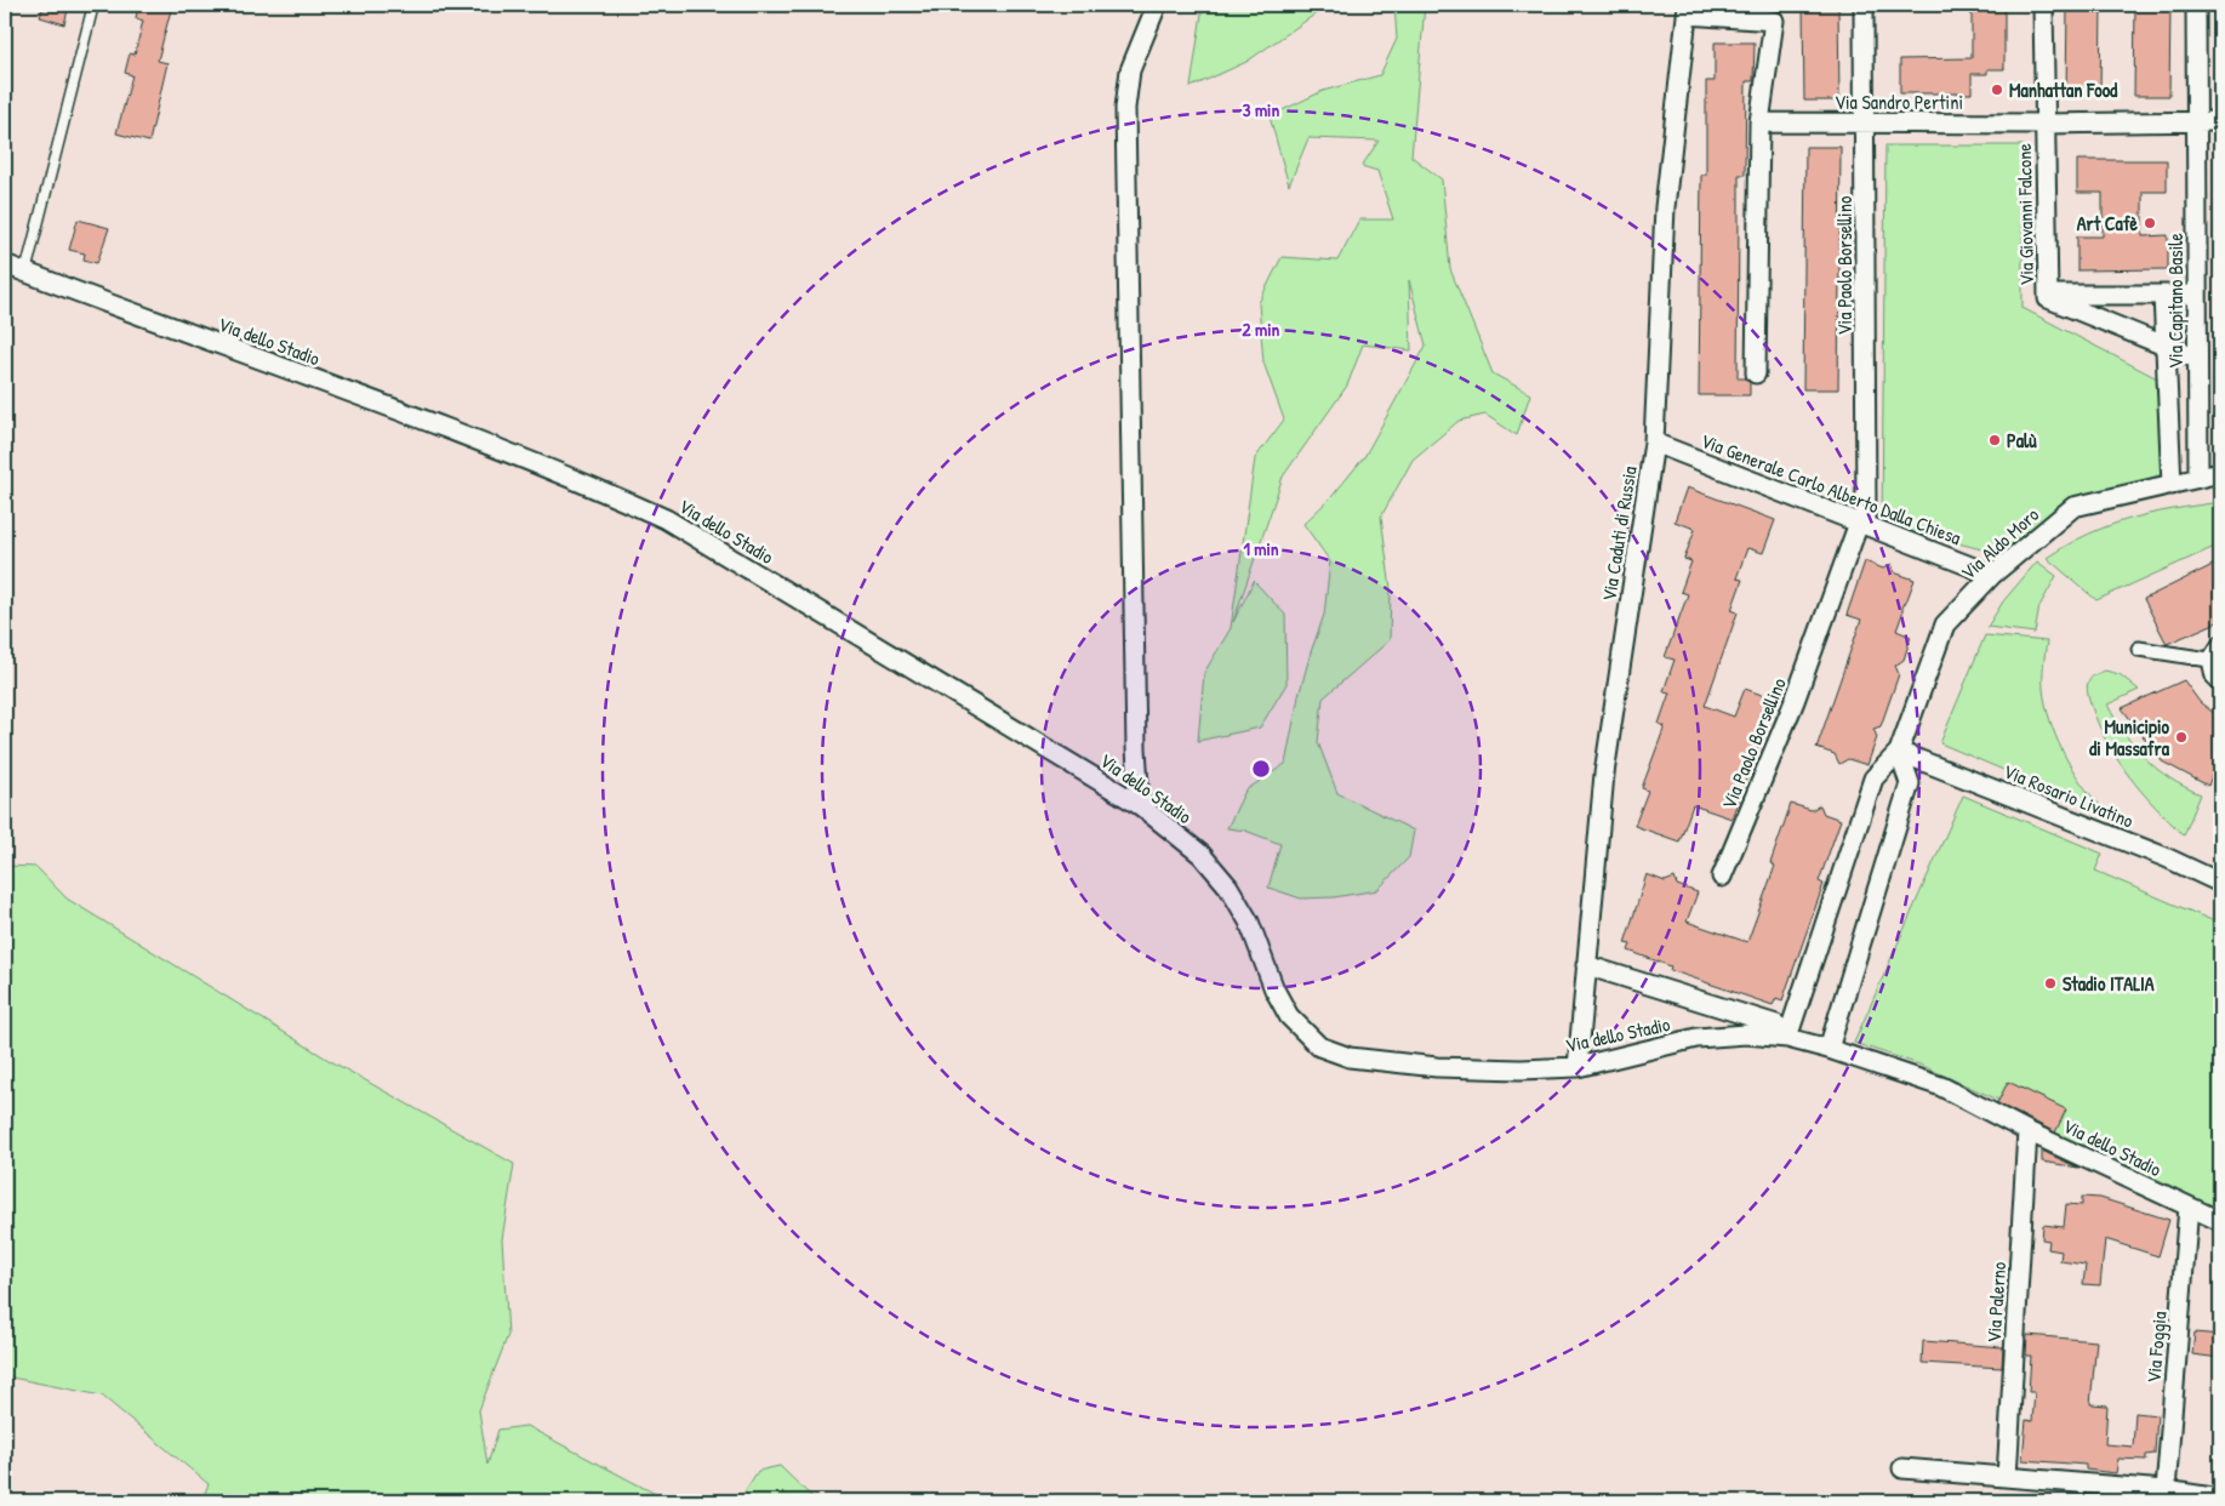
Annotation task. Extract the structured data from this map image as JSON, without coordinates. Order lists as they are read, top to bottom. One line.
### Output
{"streets":{"street":["Via Sandro Pertini","Via Giovanni Falcone","Via Paolo Borsellino","Via Capitano Basile","Via dello Stadio","Via Generale Carlo Alberto Dalla Chiesa","Via Caduti di Russia","Via Aldo Moro","Via Rosario Livatino","Via Palerno","Via Foggia"]},"crossings":[["Via Sandro Pertini","Via Giovanni Falcone"],["Via Sandro Pertini","Via Paolo Borsellino"],["Via Sandro Pertini","Via Capitano Basile"],["Via Giovanni Falcone","Via Capitano Basile"],["Via Paolo Borsellino","Via Generale Carlo Alberto Dalla Chiesa"],["Via Capitano Basile","Via Aldo Moro"],["Via dello Stadio","Via Caduti di Russia"],["Via dello Stadio","Via Aldo Moro"],["Via dello Stadio","Via Palerno"],["Via dello Stadio","Via Foggia"],["Via Generale Carlo Alberto Dalla Chiesa","Via Caduti di Russia"],["Via Generale Carlo Alberto Dalla Chiesa","Via Aldo Moro"],["Via Aldo Moro","Via Rosario Livatino"]],"places":["Manhattan Food","Art Cafè","Palù","Municipio di Massafra","Stadio ITALIA"],"rings":["3 min","2 min","1 min"]}
